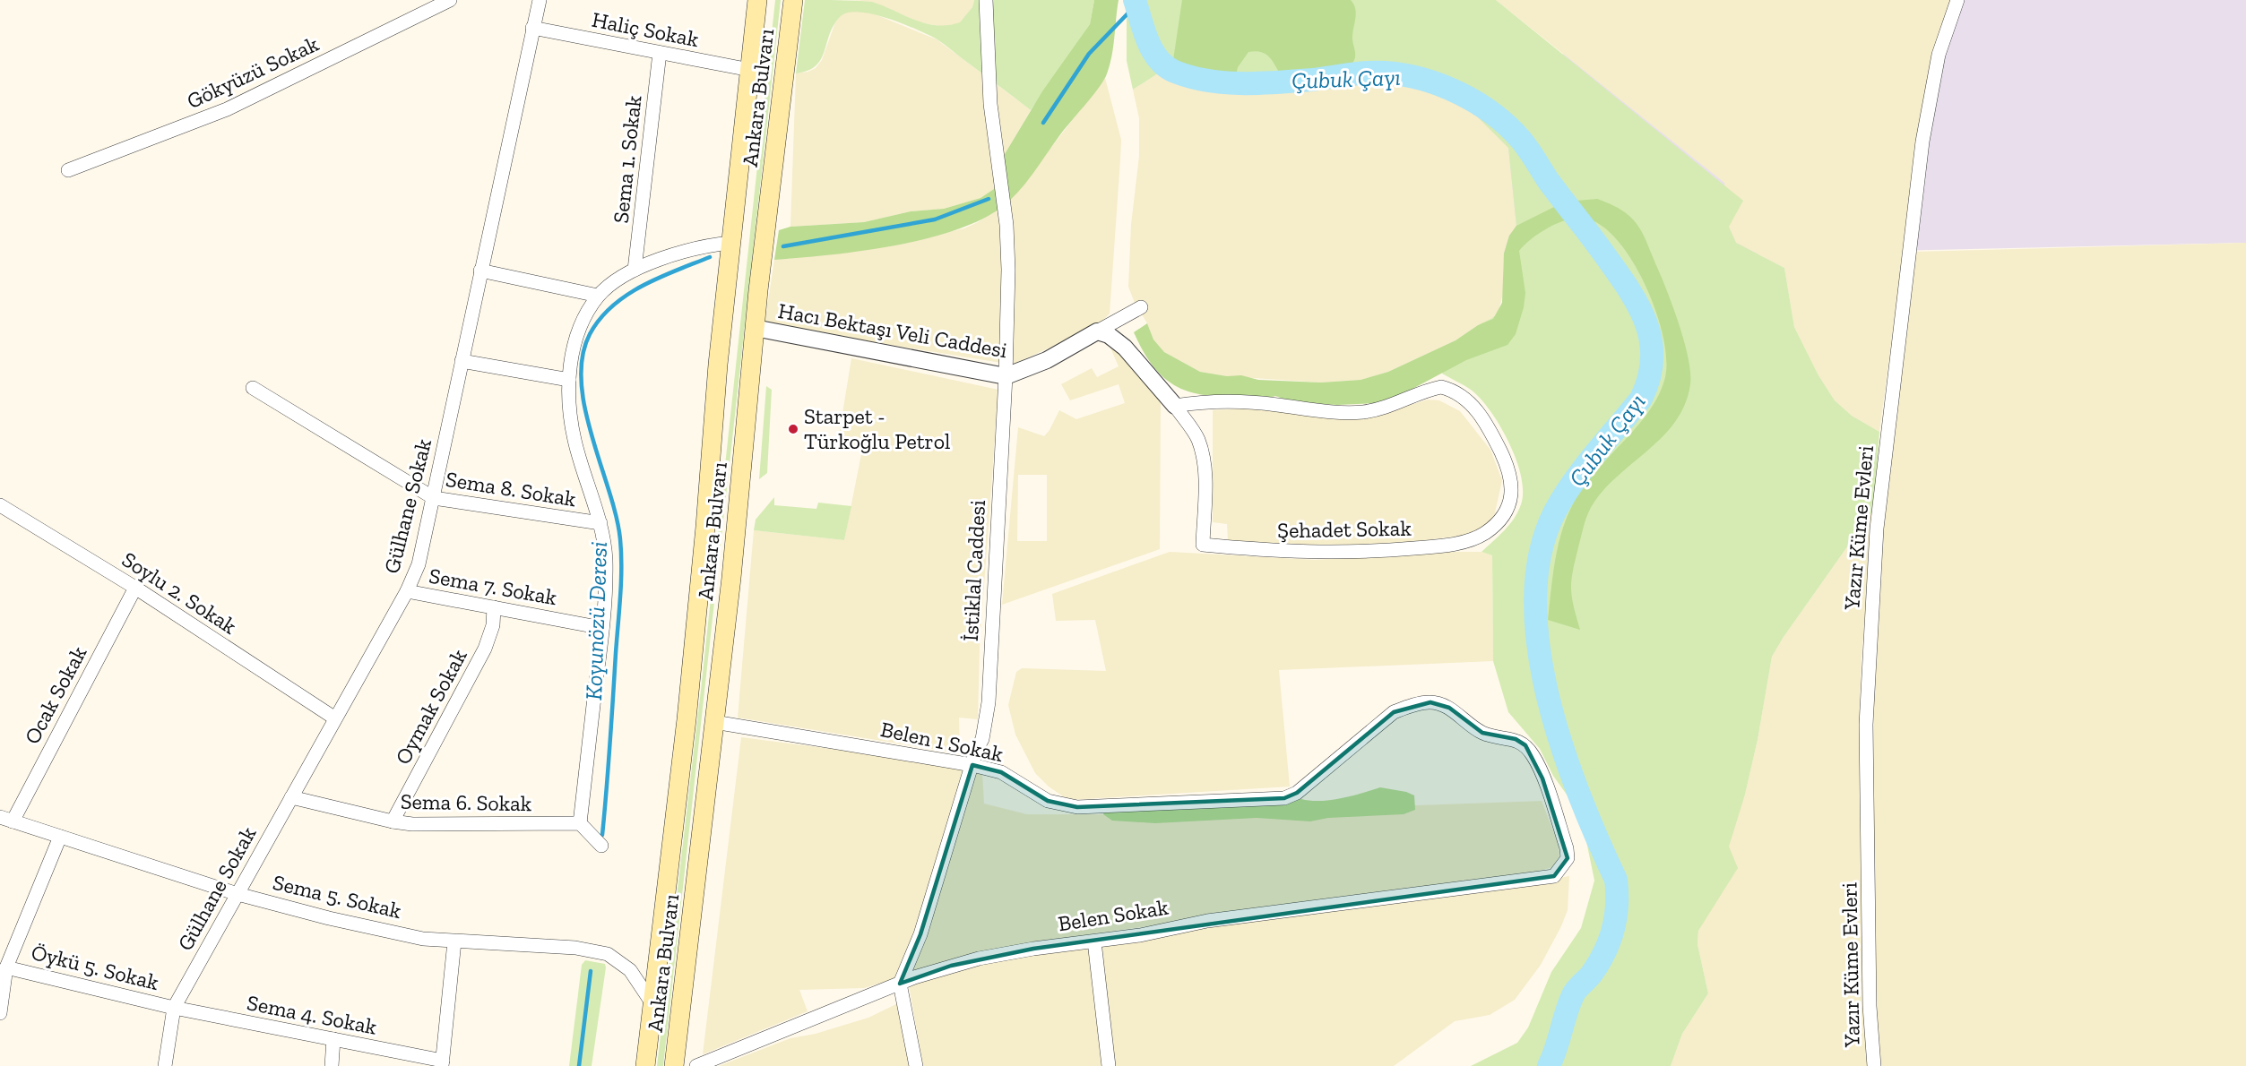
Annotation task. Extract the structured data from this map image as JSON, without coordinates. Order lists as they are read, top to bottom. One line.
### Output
{"streets":{"main road":["Ankara Bulvarı"],"street":["Haliç Sokak","Gökyüzü Sokak","Sema 1. Sokak","Hacı Bektaşı Veli Caddesi","Sema 8. Sokak","Gülhane Sokak","Yazır Küme Evleri","Şehadet Sokak","İstiklal Caddesi","Sema 7. Sokak","Soylu 2. Sokak","Ocak Sokak","Oymak Sokak","Belen 1 Sokak","Sema 6. Sokak","Sema 5. Sokak","Belen Sokak","Öykü 5. Sokak","Sema 4. Sokak"]},"crossings":[["Haliç Sokak","Ankara Bulvarı"],["Haliç Sokak","Sema 1. Sokak"],["Haliç Sokak","Gülhane Sokak"],["Ankara Bulvarı","Hacı Bektaşı Veli Caddesi"],["Ankara Bulvarı","Belen 1 Sokak"],["Ankara Bulvarı","Sema 5. Sokak"],["Hacı Bektaşı Veli Caddesi","İstiklal Caddesi"],["Sema 8. Sokak","Gülhane Sokak"],["Gülhane Sokak","Sema 7. Sokak"],["Gülhane Sokak","Soylu 2. Sokak"],["Gülhane Sokak","Sema 6. Sokak"],["Gülhane Sokak","Sema 5. Sokak"],["Gülhane Sokak","Öykü 5. Sokak"],["Gülhane Sokak","Sema 4. Sokak"],["İstiklal Caddesi","Belen 1 Sokak"],["İstiklal Caddesi","Belen Sokak"],["Sema 7. Sokak","Oymak Sokak"],["Soylu 2. Sokak","Ocak Sokak"],["Ocak Sokak","Sema 5. Sokak"],["Oymak Sokak","Sema 6. Sokak"],["Belen 1 Sokak","Belen Sokak"],["Öykü 5. Sokak","Sema 4. Sokak"]],"water":["Çubuk Çayı","Koyunözü Deresi"],"places":["Starpet - Türkoğlu Petrol"]}
